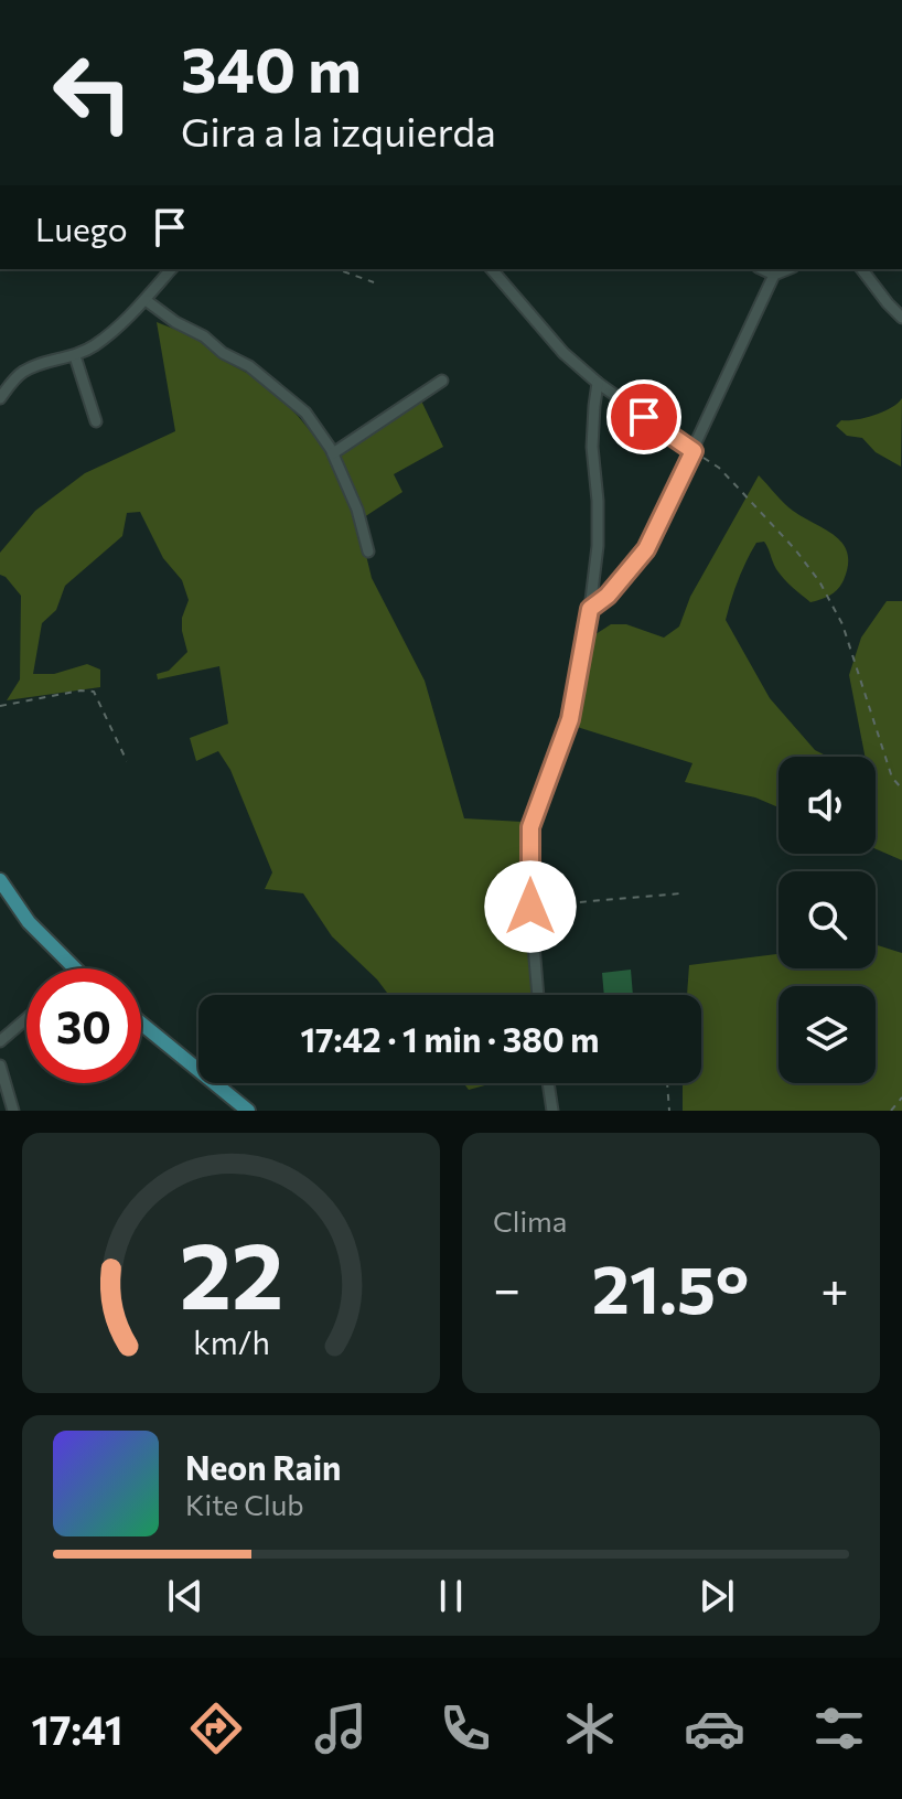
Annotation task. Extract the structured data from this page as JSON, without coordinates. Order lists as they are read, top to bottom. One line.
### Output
{"page":{"turn":["340 m","Gira a la izquierda"],"then":"Luego","limit":"30","trip":"17:42 · 1 min · 380 m","tile":"Clima","heat":["−","21.5°","+"],"song":["Neon Rain","Kite Club"],"tabs":"17:41","gauge":["22","km/h"]}}
